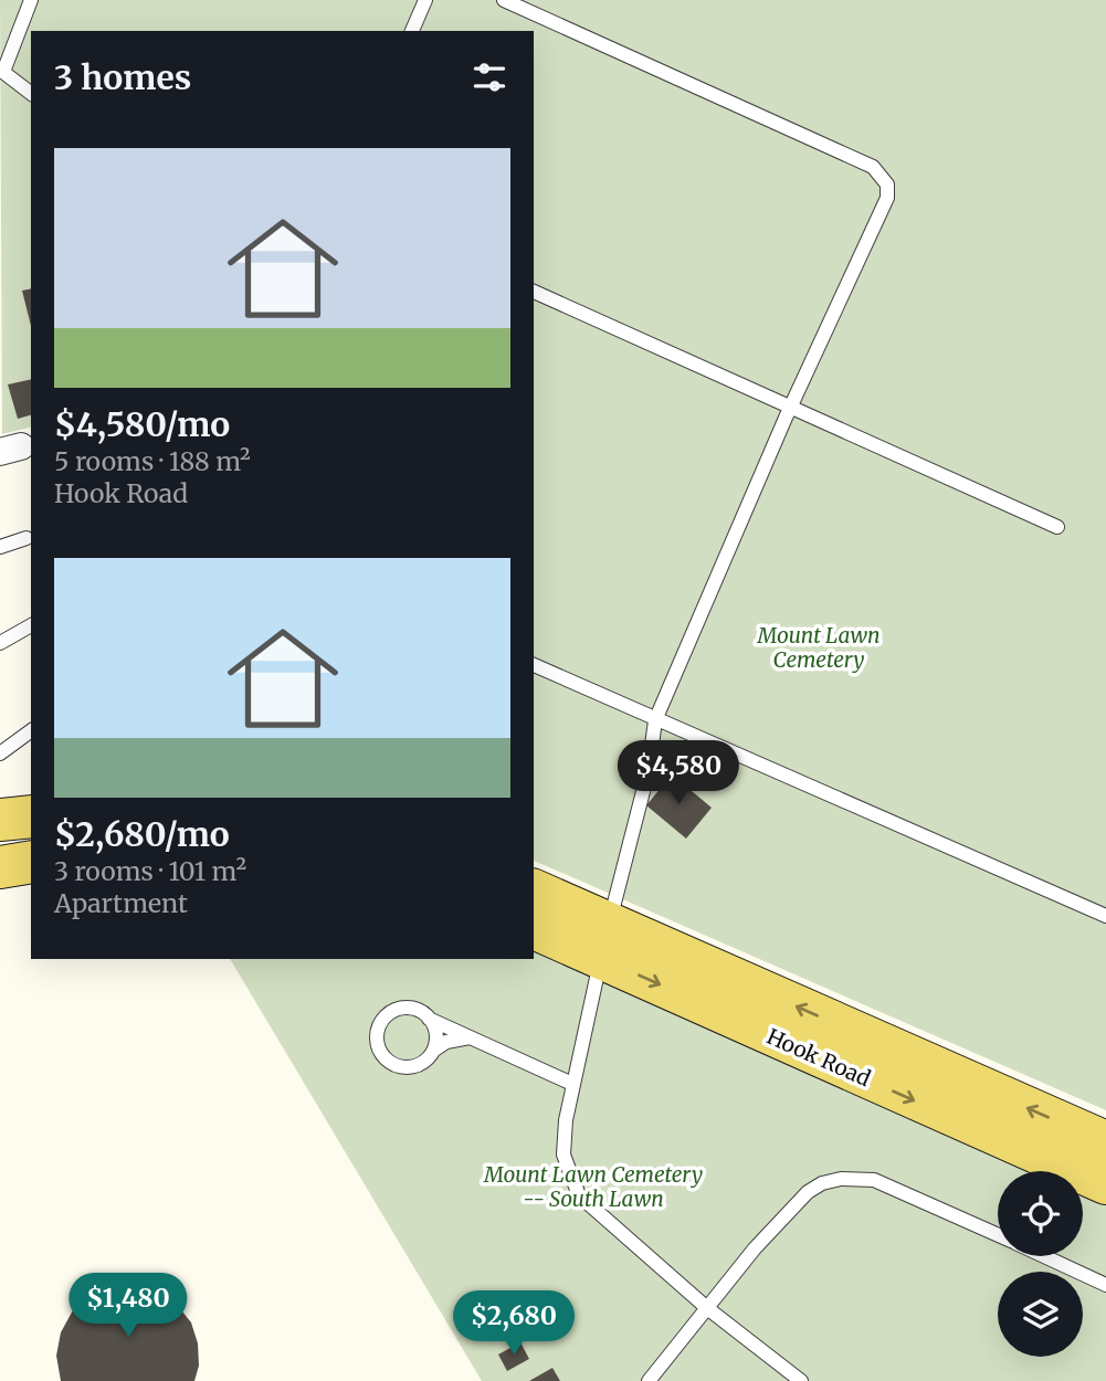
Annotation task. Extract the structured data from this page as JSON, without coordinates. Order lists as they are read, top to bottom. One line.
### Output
{"streets":{"main road":["Hook Road"]},"parks":["Mount Lawn Cemetery","Mount Lawn Cemetery -- South Lawn"],"page":{"heading":"3 homes","list":[{"name":"$4,580/mo","note":"5 rooms · 188 m² · Hook Road"},{"name":"$2,680/mo","note":"3 rooms · 101 m² · Apartment"}],"price":["$4,580","$1,480","$2,680"]}}
